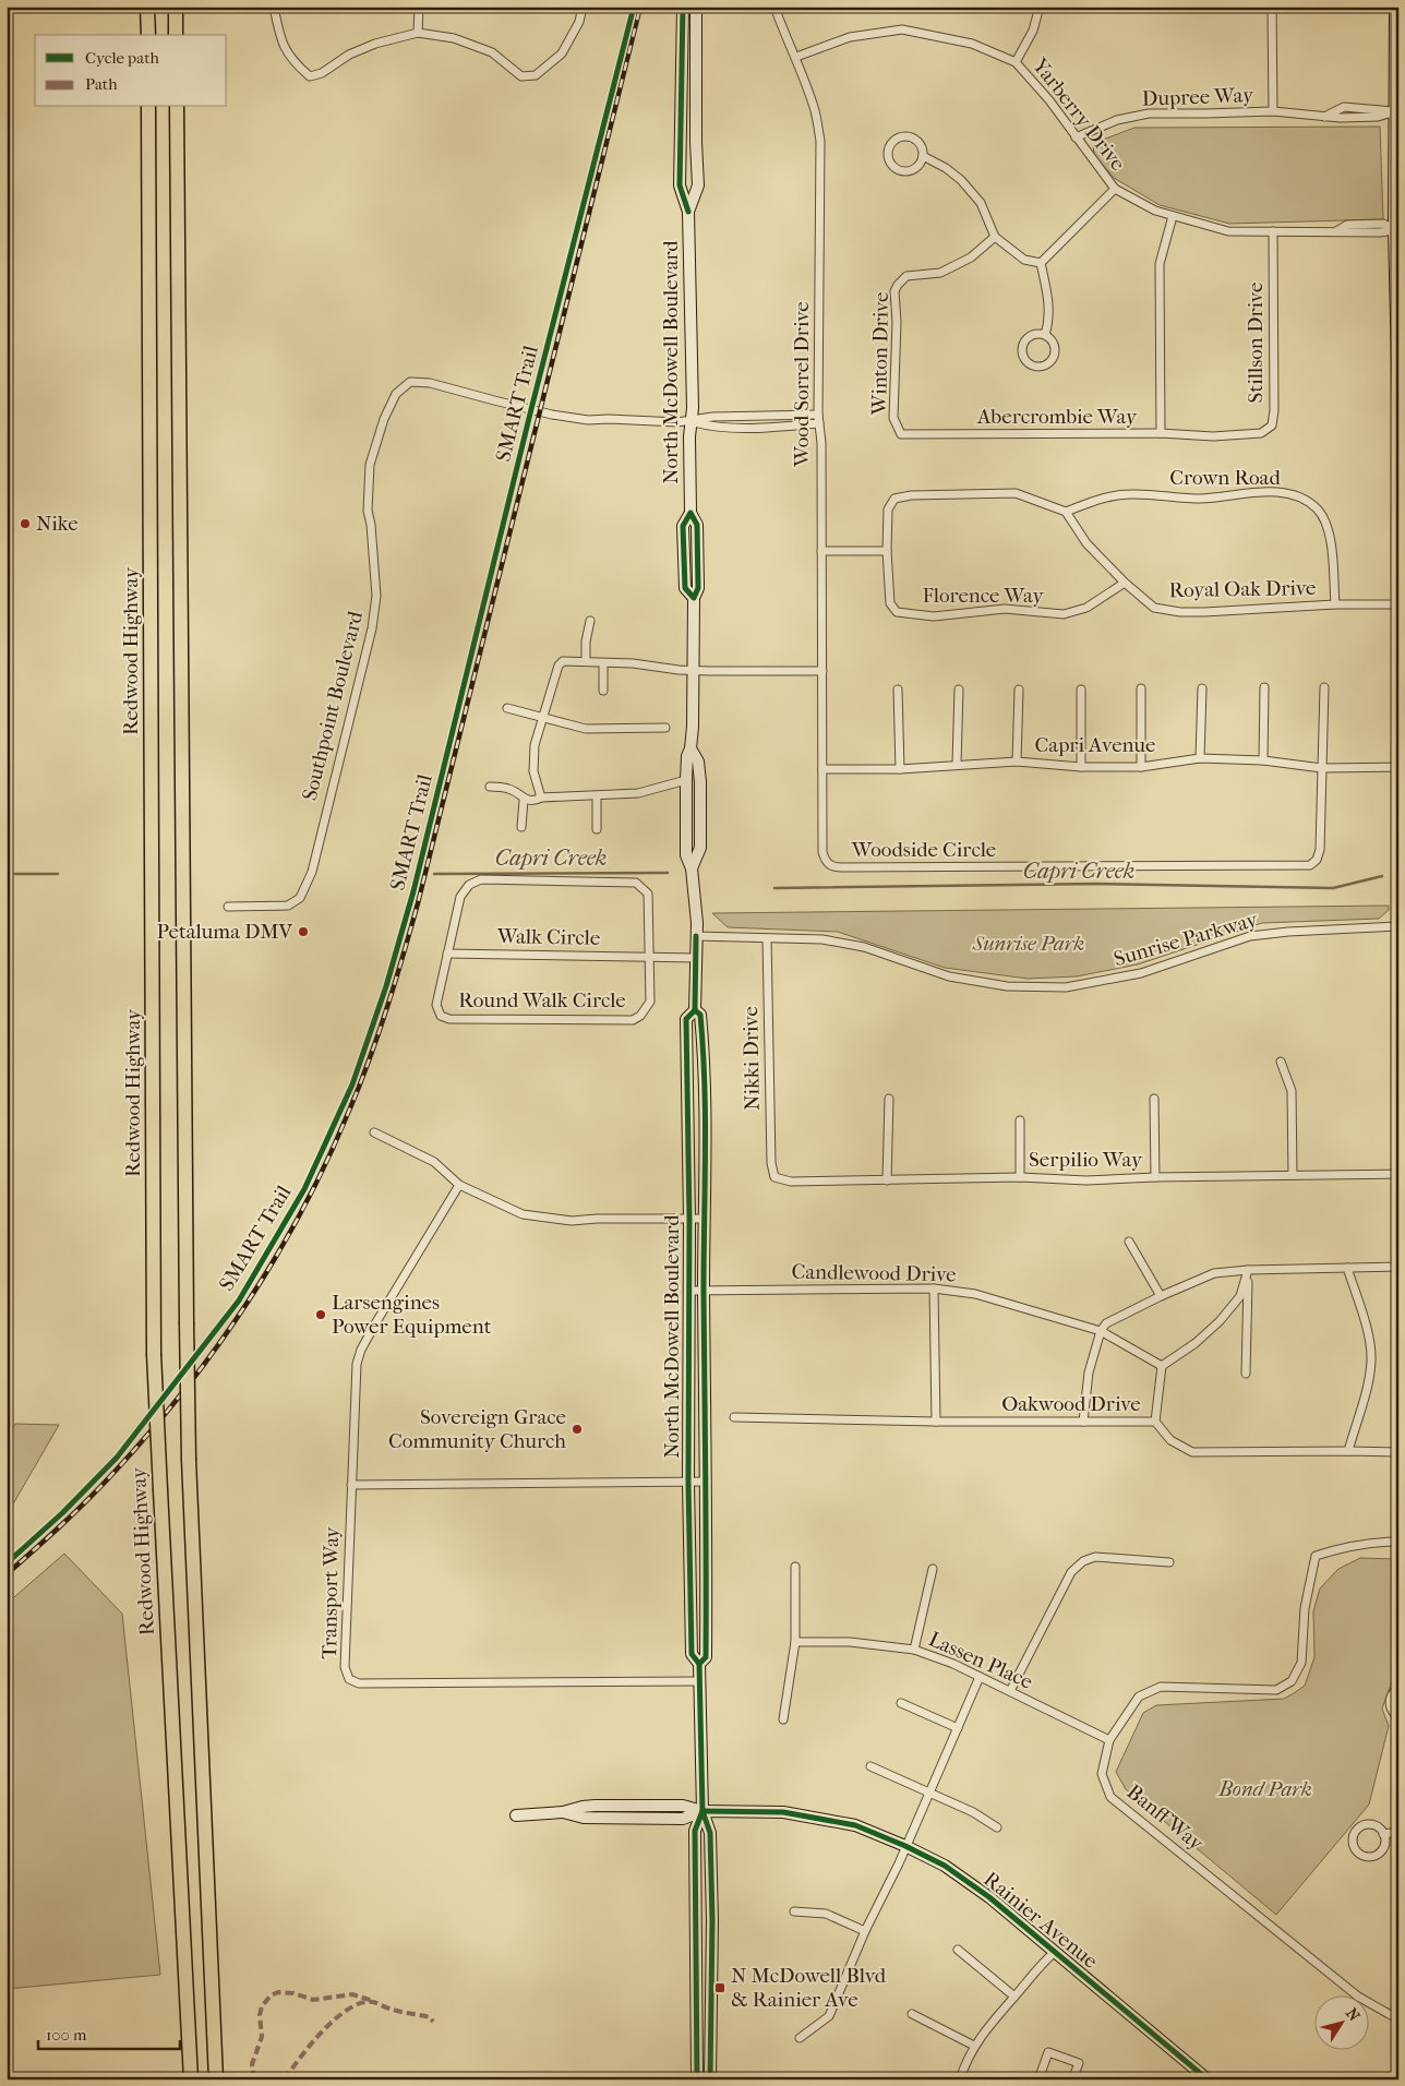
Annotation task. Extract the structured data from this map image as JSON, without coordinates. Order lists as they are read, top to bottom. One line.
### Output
{"streets":{"highway":["Redwood Highway"],"main road":["North McDowell Boulevard","Rainier Avenue"],"street":["Dupree Way","Yarberry Drive","Stillson Drive","Winton Drive","Wood Sorrel Drive","Abercrombie Way","Crown Road","Royal Oak Drive","Florence Way","Southpoint Boulevard","Capri Avenue","Woodside Circle","Walk Circle","Sunrise Parkway","Round Walk Circle","Nikki Drive","Serpilio Way","Candlewood Drive","Oakwood Drive","Transport Way","Lassen Place","Banff Way"],"cycle path":["SMART Trail"]},"crossings":[["Dupree Way","Yarberry Drive"],["Yarberry Drive","Stillson Drive"],["Yarberry Drive","Wood Sorrel Drive"],["Stillson Drive","Abercrombie Way"],["Winton Drive","Abercrombie Way"],["North McDowell Boulevard","Southpoint Boulevard"],["North McDowell Boulevard","Sunrise Parkway"],["North McDowell Boulevard","Candlewood Drive"],["North McDowell Boulevard","Transport Way"],["North McDowell Boulevard","Rainier Avenue"],["Wood Sorrel Drive","Southpoint Boulevard"],["Wood Sorrel Drive","Capri Avenue"],["Wood Sorrel Drive","Woodside Circle"],["Crown Road","Royal Oak Drive"],["Royal Oak Drive","Florence Way"],["Capri Avenue","Woodside Circle"],["Walk Circle","Round Walk Circle"],["Sunrise Parkway","Nikki Drive"],["Nikki Drive","Serpilio Way"],["Lassen Place","Banff Way"]],"water":["Capri Creek"],"parks":["Sunrise Park","Bond Park"],"places":{"other":["Nike","Petaluma DMV","Larsengines Power Equipment","Sovereign Grace Community Church"],"transit":["N McDowell Blvd & Rainier Ave"]},"legend":["Cycle path","Path"],"scale_bar":"100 m","north":"top right"}
